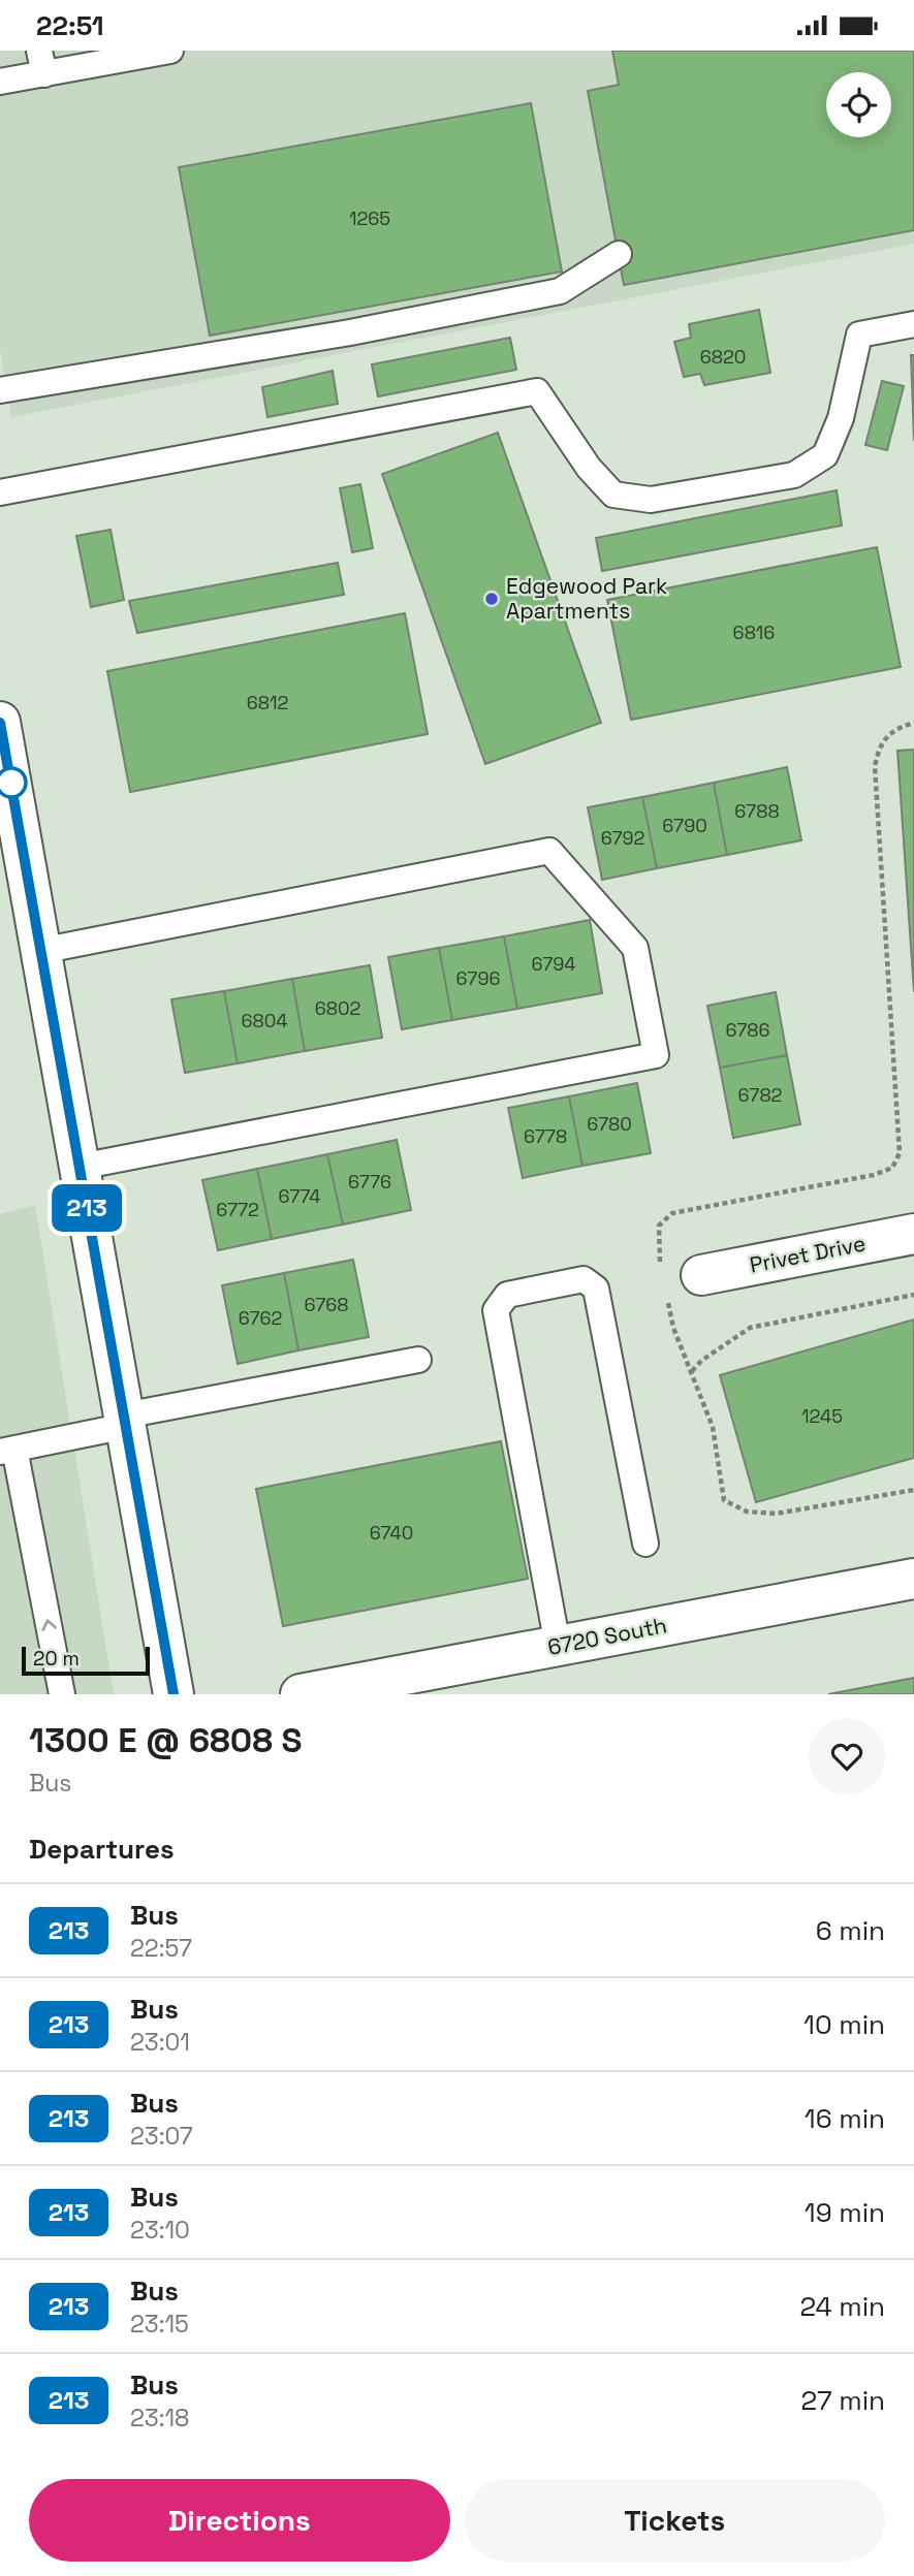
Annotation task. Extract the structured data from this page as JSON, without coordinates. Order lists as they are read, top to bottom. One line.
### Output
{"streets":{"main road":["Privet Drive","6720 South"]},"places":["Edgewood Park Apartments"],"lines":["bus line 213"],"house_numbers":["1265","6820","6816","6812","6788","6790","6792","6794","6796","6802","6804","6786","6782","6780","6778","6776","6774","6772","6768","6762","1245","6740"],"scale_bar":"20 m","page":{"status":"22:51","on_map":"213","scale":"20 m","heading":[["1300 E @ 6808 S","Bus"],"Departures"],"list":[{"mark":"213","name":"Bus","note":"22:57","value":"6 min"},{"mark":"213","name":"Bus","note":"23:01","value":"10 min"},{"mark":"213","name":"Bus","note":"23:07","value":"16 min"},{"mark":"213","name":"Bus","note":"23:10","value":"19 min"},{"mark":"213","name":"Bus","note":"23:15","value":"24 min"},{"mark":"213","name":"Bus","note":"23:18","value":"27 min"}],"buttons":["Directions","Tickets"]}}
